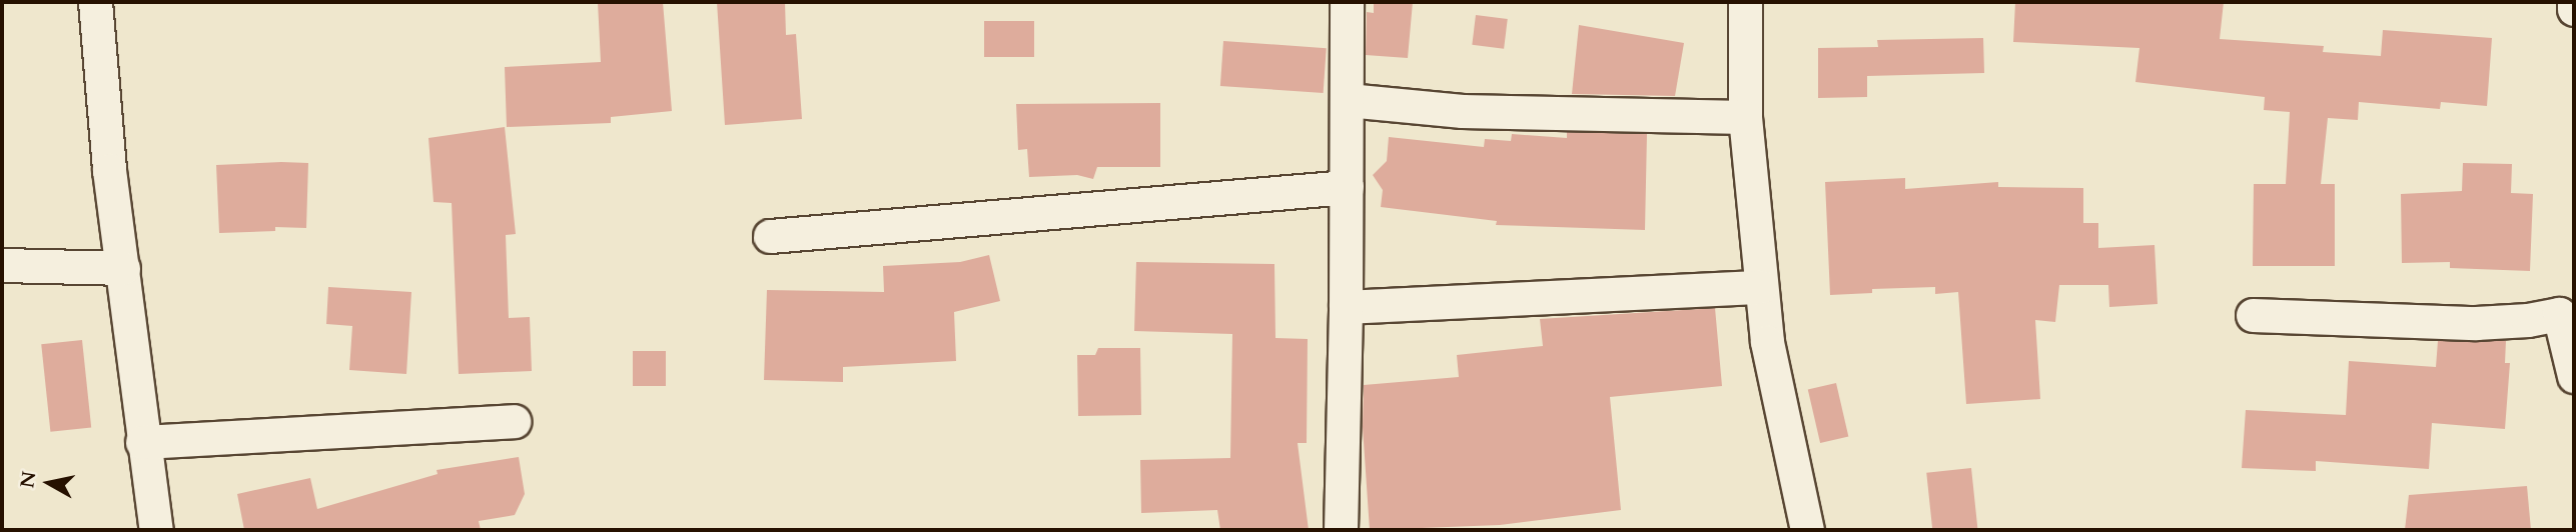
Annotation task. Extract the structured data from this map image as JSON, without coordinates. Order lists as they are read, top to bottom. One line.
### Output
{"north":"left"}
